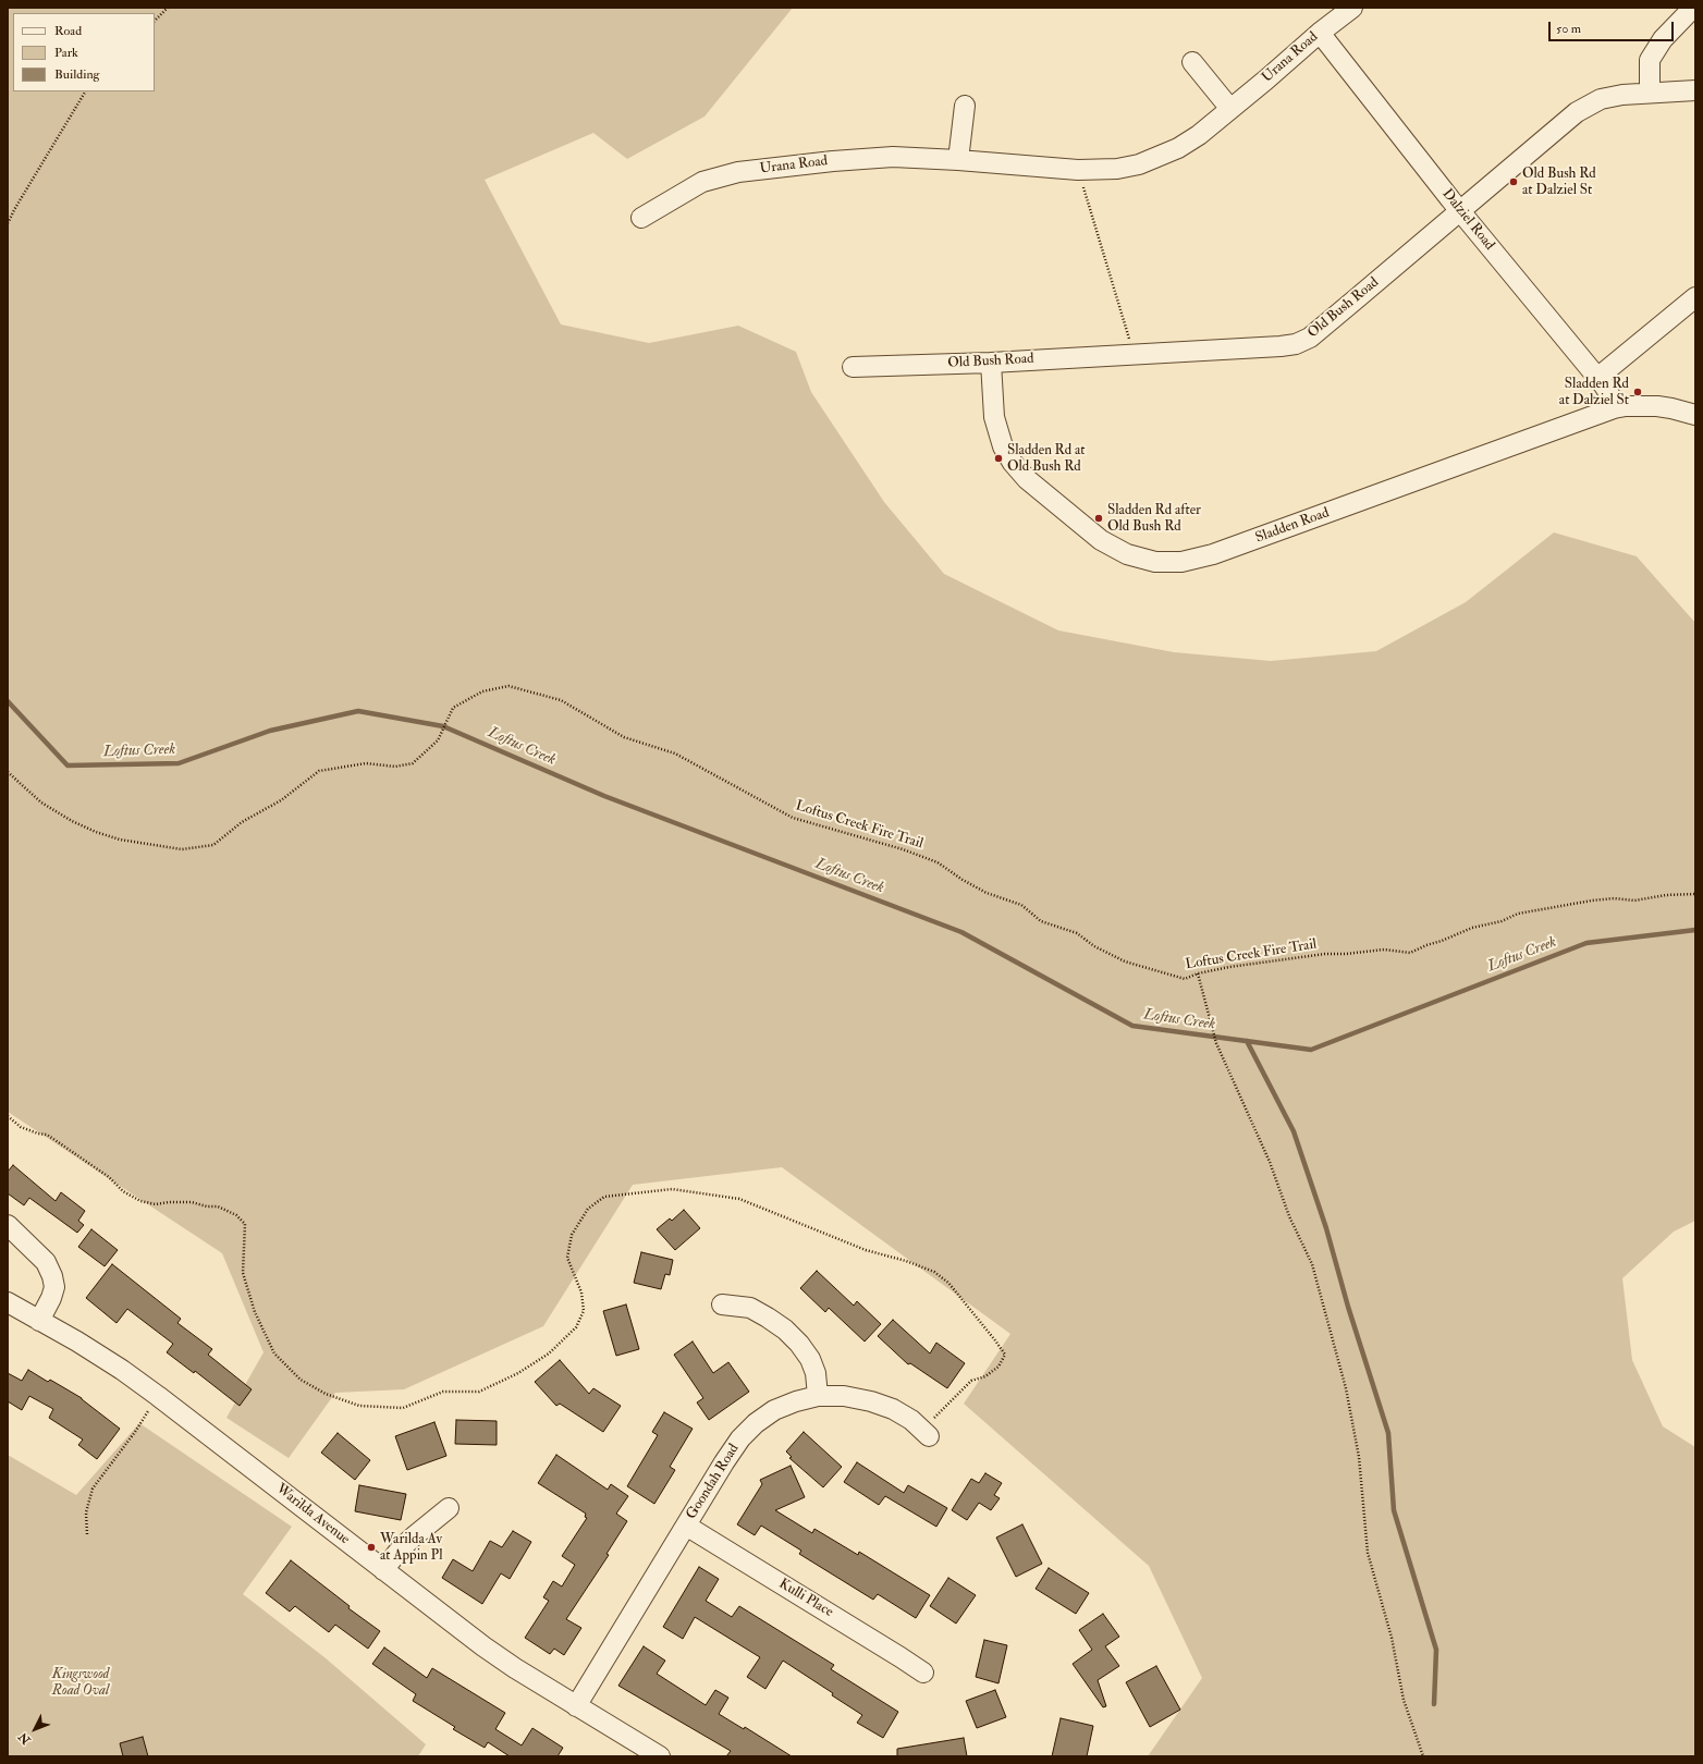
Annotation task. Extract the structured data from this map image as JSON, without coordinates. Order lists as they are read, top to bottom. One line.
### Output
{"streets":{"street":["Urana Road","Dalziel Road","Old Bush Road","Sladden Road","Goondah Road","Warilda Avenue","Kulli Place"],"path":["Loftus Creek Fire Trail"]},"crossings":[["Urana Road","Dalziel Road"],["Dalziel Road","Old Bush Road"],["Dalziel Road","Sladden Road"],["Old Bush Road","Sladden Road"],["Goondah Road","Warilda Avenue"],["Goondah Road","Kulli Place"]],"water":["Loftus Creek"],"parks":["Kingswood Road Oval"],"places":["Old Bush Rd at Dalziel St","Sladden Rd at Dalziel St","Sladden Rd at Old Bush Rd","Sladden Rd after Old Bush Rd","Warilda Av at Appin Pl"],"legend":["Road","Park","Building"],"scale_bar":"50 m","north":"bottom left"}
